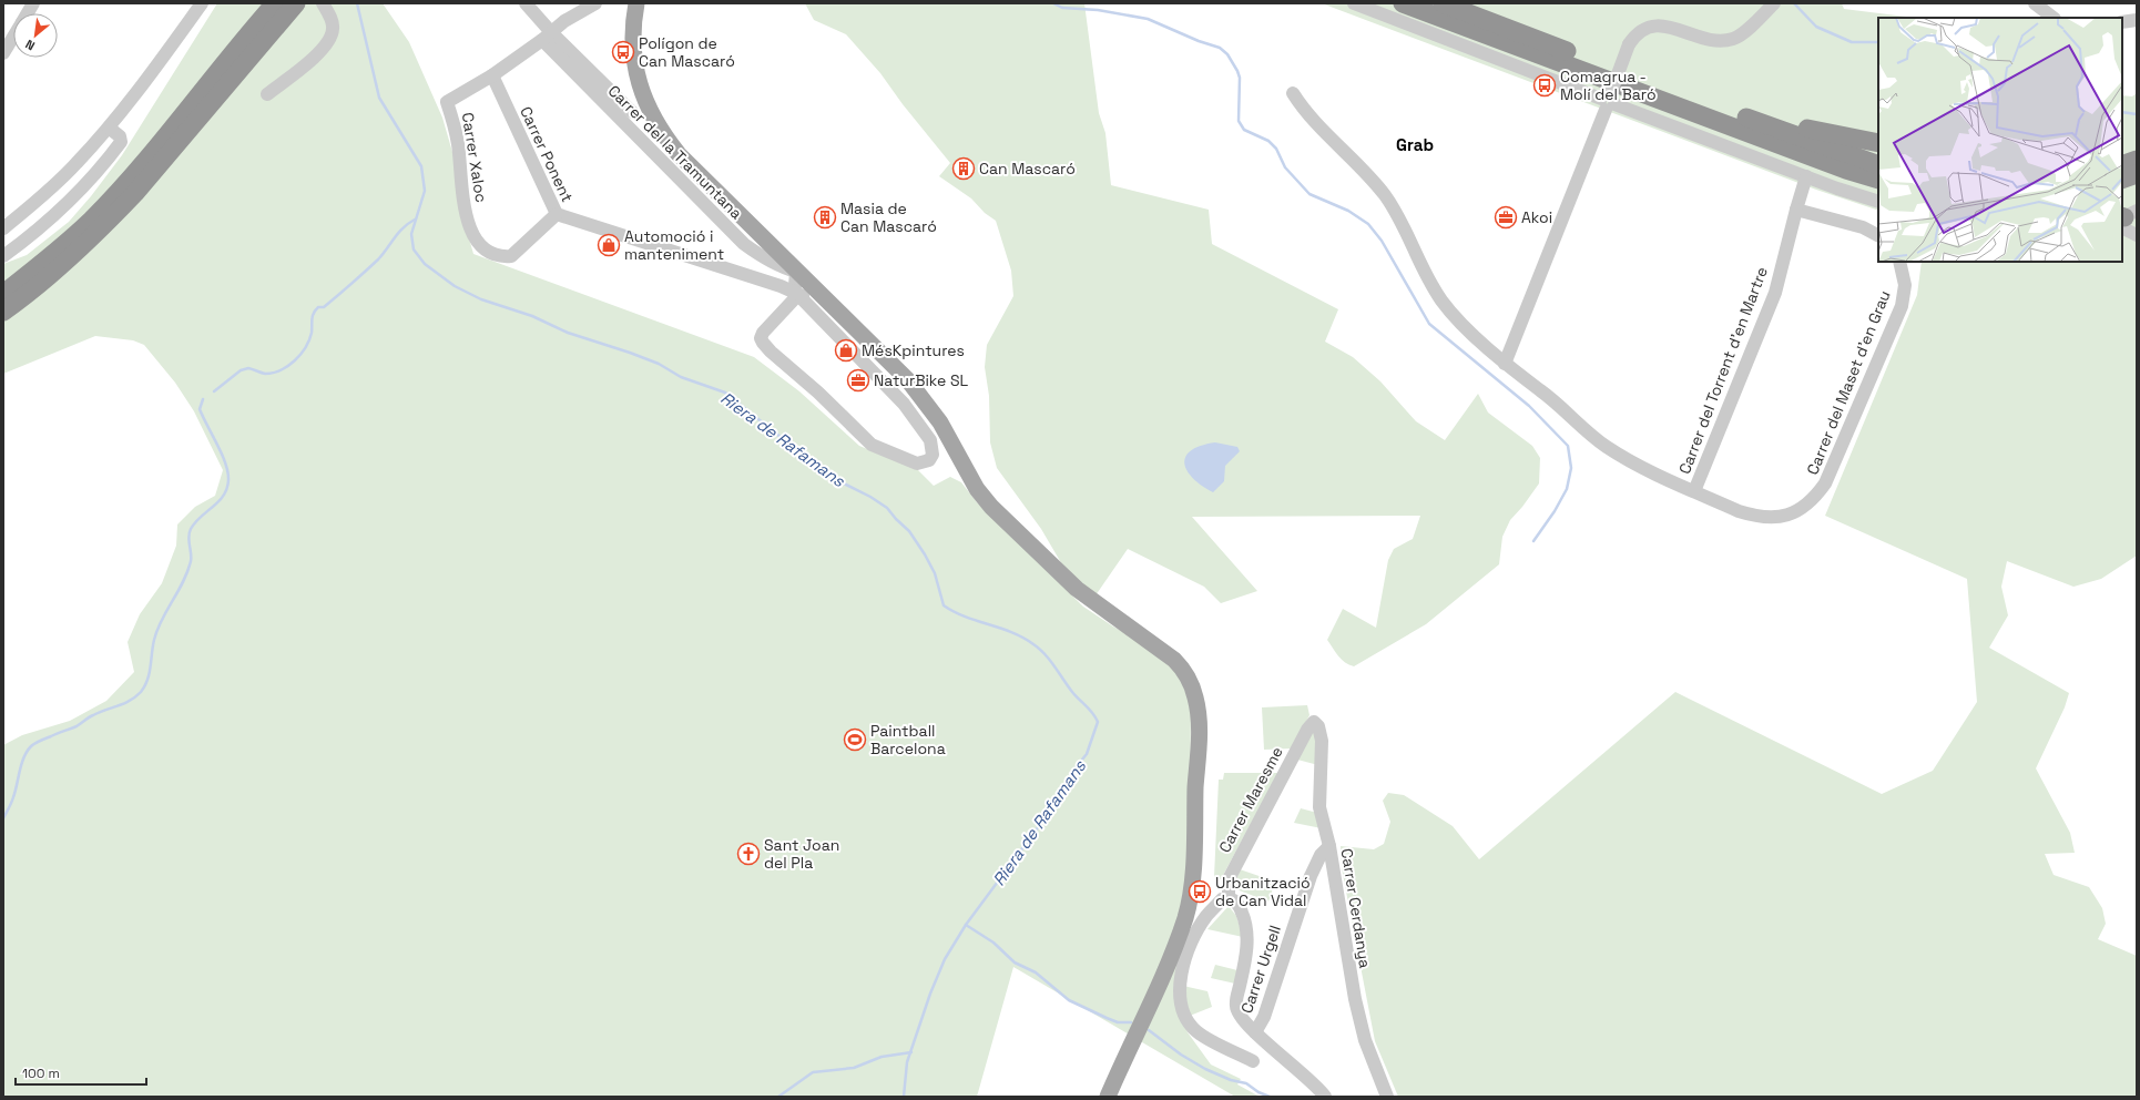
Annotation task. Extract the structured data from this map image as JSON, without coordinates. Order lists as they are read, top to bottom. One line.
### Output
{"streets":{"street":["Carrer del la Tramuntana","Carrer Ponent","Carrer Xaloc","Carrer del Torrent d'en Martre","Carrer del Maset d'en Grau","Carrer Maresme","Carrer Cerdanya","Carrer Urgell"]},"crossings":[["Carrer del la Tramuntana","Carrer Xaloc"],["Carrer Ponent","Carrer Xaloc"],["Carrer del Torrent d'en Martre","Carrer del Maset d'en Grau"],["Carrer Maresme","Carrer Cerdanya"],["Carrer Cerdanya","Carrer Urgell"]],"districts":["Grab"],"water":["Riera de Rafamans"],"places":{"bus stop":["Polígon de Can Mascaró","Comagrua - Molí del Baró","Urbanització de Can Vidal"],"building":["Can Mascaró","Masia de Can Mascaró"],"office":["Akoi","NaturBike SL"],"shop":["Automoció i manteniment","MésKpintures"],"sports":["Paintball Barcelona"],"church":["Sant Joan del Pla"]},"scale_bar":"100 m","north":"bottom left"}
